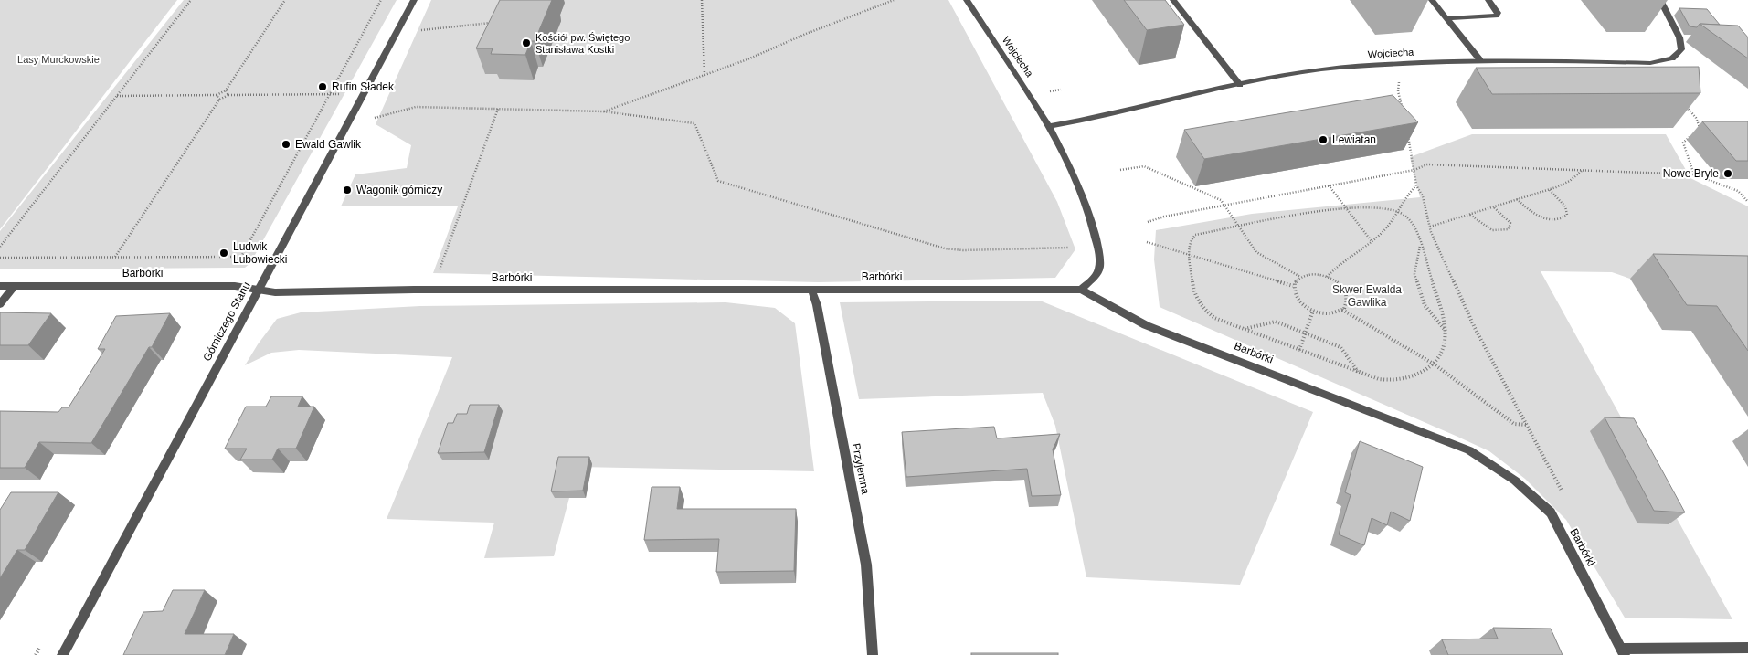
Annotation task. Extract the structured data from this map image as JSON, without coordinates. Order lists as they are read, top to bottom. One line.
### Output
{"streets":{"street":["Wojciecha","Barbórki","Górniczego Stanu","Przyjemna"]},"crossings":[["Wojciecha","Barbórki"],["Barbórki","Górniczego Stanu"],["Barbórki","Przyjemna"]],"parks":["Lasy Murckowskie","Skwer Ewalda Gawlika"],"places":["Kościół pw. Świętego Stanisława Kostki","Rufin Sładek","Lewiatan","Ewald Gawlik","Nowe Bryle","Wagonik górniczy","Ludwik Lubowiecki"]}
